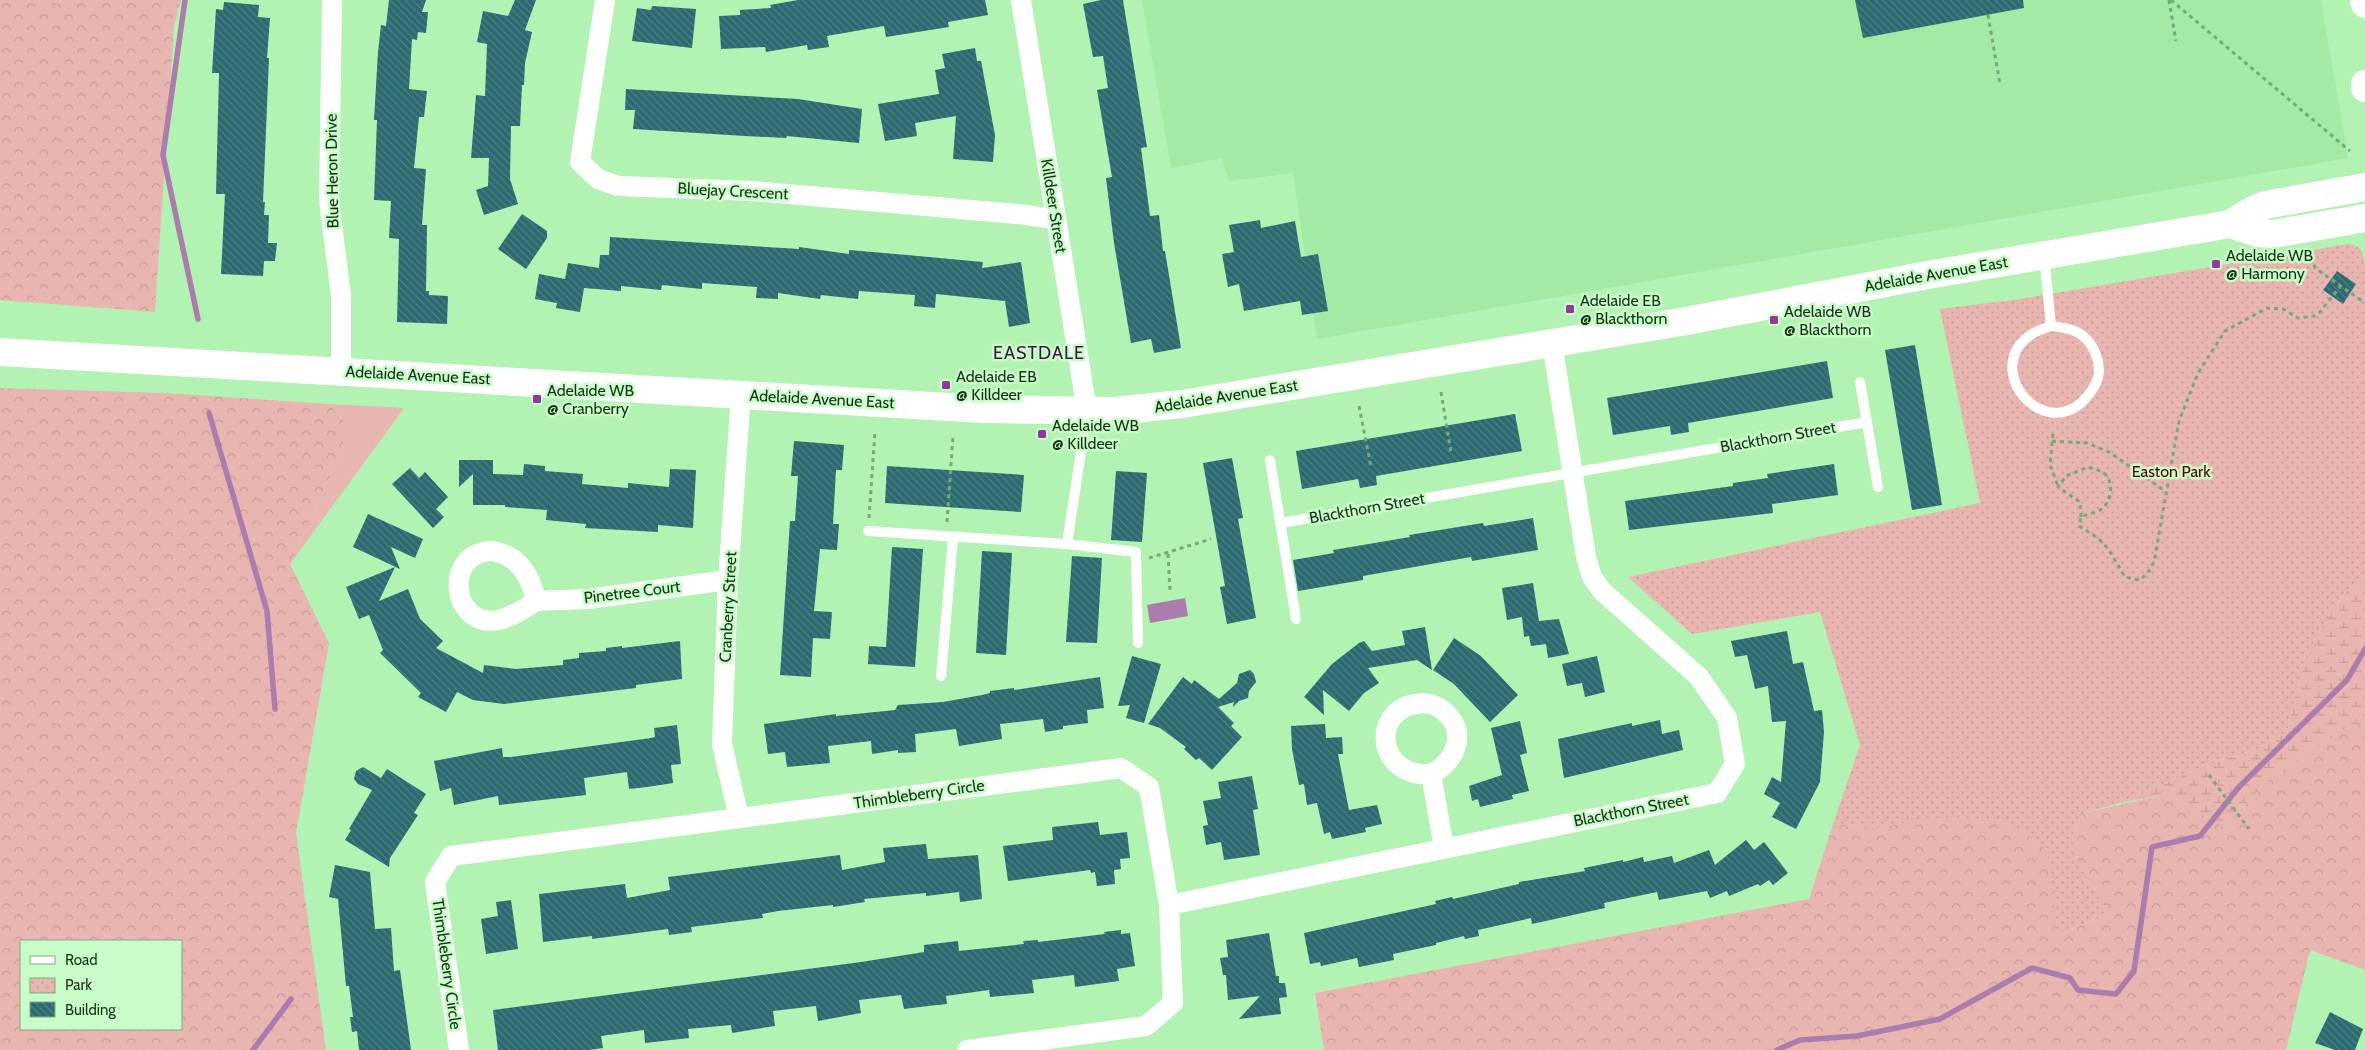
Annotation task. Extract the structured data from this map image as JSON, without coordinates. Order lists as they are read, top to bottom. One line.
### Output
{"streets":{"main road":["Adelaide Avenue East"],"street":["Blue Heron Drive","Bluejay Crescent","Killdeer Street","Blackthorn Street","Pinetree Court","Cranberry Street","Thimbleberry Circle"]},"crossings":[["Blue Heron Drive","Adelaide Avenue East"],["Bluejay Crescent","Killdeer Street"],["Killdeer Street","Adelaide Avenue East"],["Adelaide Avenue East","Blackthorn Street"],["Adelaide Avenue East","Cranberry Street"],["Blackthorn Street","Thimbleberry Circle"],["Pinetree Court","Cranberry Street"],["Cranberry Street","Thimbleberry Circle"]],"districts":["EASTDALE"],"parks":["Easton Park"],"places":{"transit":["Adelaide WB @ Harmony","Adelaide EB @ Blackthorn","Adelaide WB @ Blackthorn","Adelaide EB @ Killdeer","Adelaide WB @ Cranberry","Adelaide WB @ Killdeer"]},"legend":["Road","Park","Building"]}
